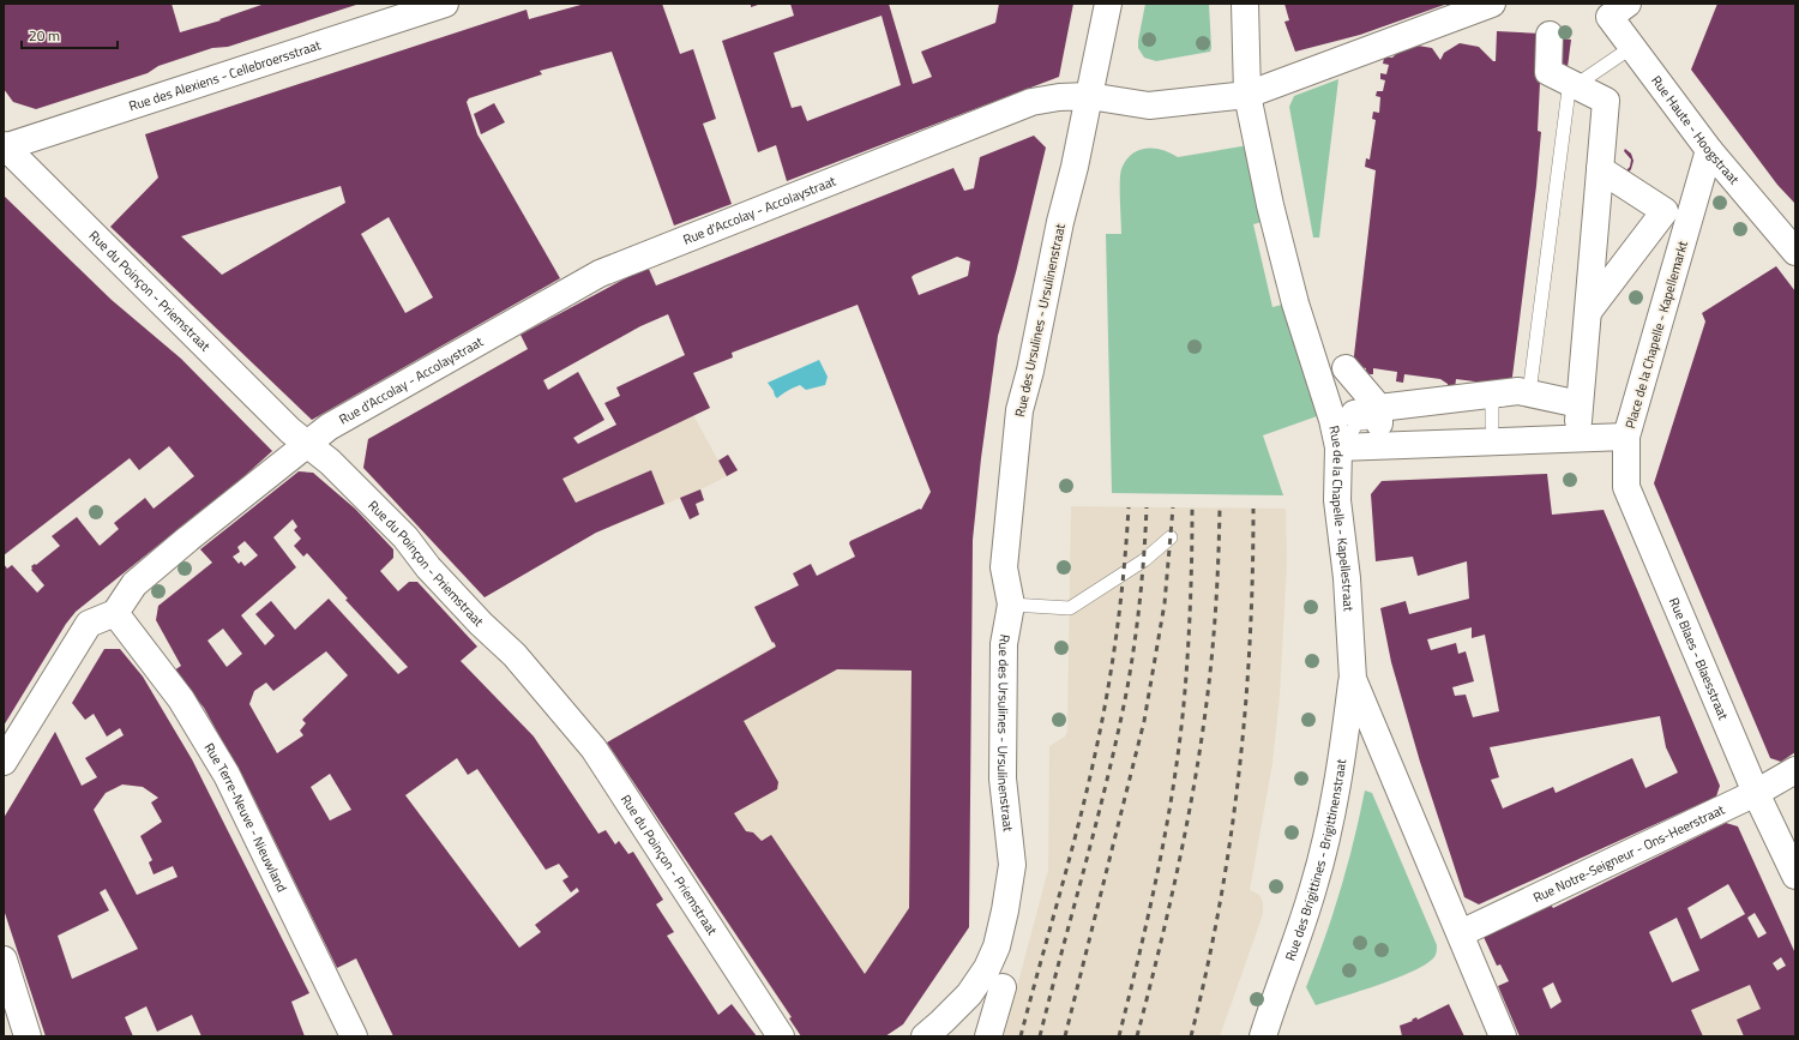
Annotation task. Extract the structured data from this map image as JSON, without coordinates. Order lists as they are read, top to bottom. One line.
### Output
{"streets":{"street":["Rue des Alexiens - Cellebroersstraat","Rue Haute - Hoogstraat","Rue d'Accolay - Accolaystraat","Rue du Poinçon - Priemstraat","Rue des Ursulines - Ursulinenstraat","Place de la Chapelle - Kapellemarkt","Rue de la Chapelle - Kapellestraat","Rue Blaes - Blaesstraat","Rue Terre-Neuve - Nieuwland","Rue Notre-Seigneur - Ons-Heerstraat","Rue des Brigittines - Brigittinenstraat"]},"crossings":[["Rue des Alexiens - Cellebroersstraat","Rue du Poinçon - Priemstraat"],["Rue Haute - Hoogstraat","Place de la Chapelle - Kapellemarkt"],["Rue d'Accolay - Accolaystraat","Rue du Poinçon - Priemstraat"],["Rue d'Accolay - Accolaystraat","Rue des Ursulines - Ursulinenstraat"],["Rue d'Accolay - Accolaystraat","Rue de la Chapelle - Kapellestraat"],["Rue d'Accolay - Accolaystraat","Rue Terre-Neuve - Nieuwland"],["Place de la Chapelle - Kapellemarkt","Rue de la Chapelle - Kapellestraat"],["Place de la Chapelle - Kapellemarkt","Rue Blaes - Blaesstraat"],["Rue de la Chapelle - Kapellestraat","Rue Notre-Seigneur - Ons-Heerstraat"],["Rue de la Chapelle - Kapellestraat","Rue des Brigittines - Brigittinenstraat"],["Rue Blaes - Blaesstraat","Rue Notre-Seigneur - Ons-Heerstraat"]],"scale_bar":"20 m"}
